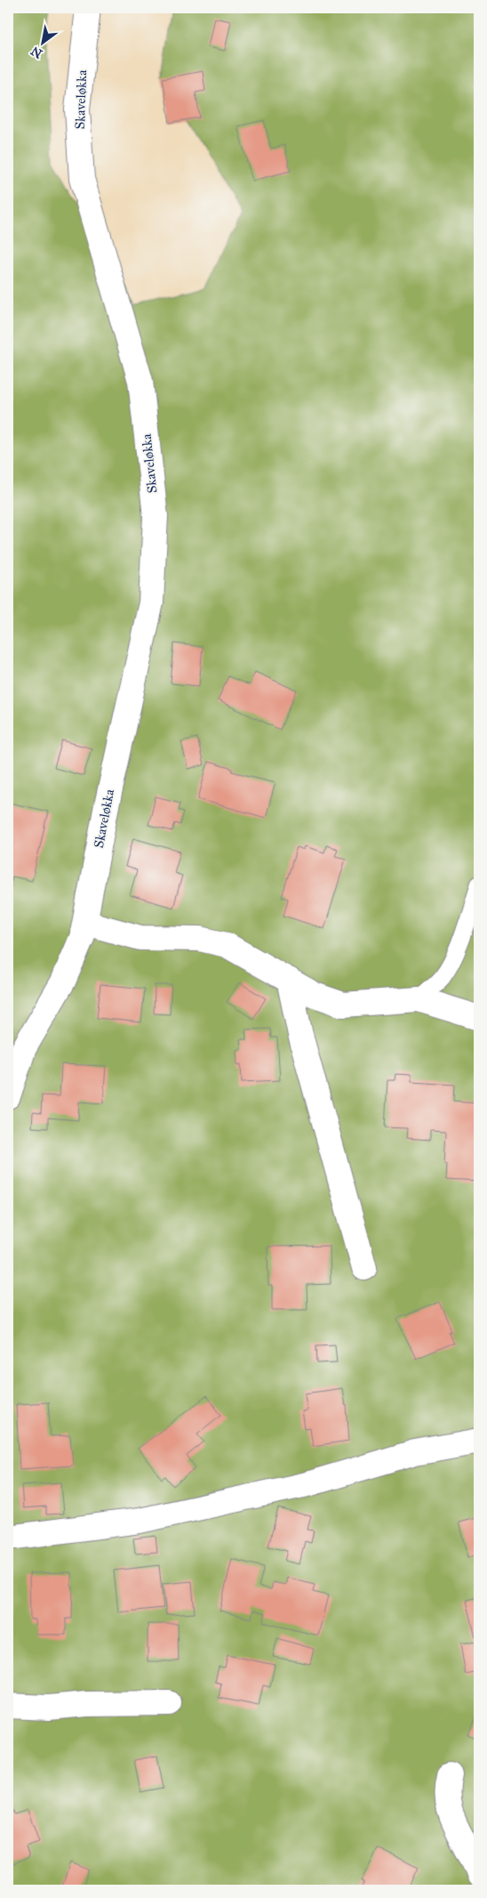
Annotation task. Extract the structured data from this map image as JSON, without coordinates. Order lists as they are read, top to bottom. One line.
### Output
{"streets":{"street":["Skaveløkka"]},"north":"bottom left"}
